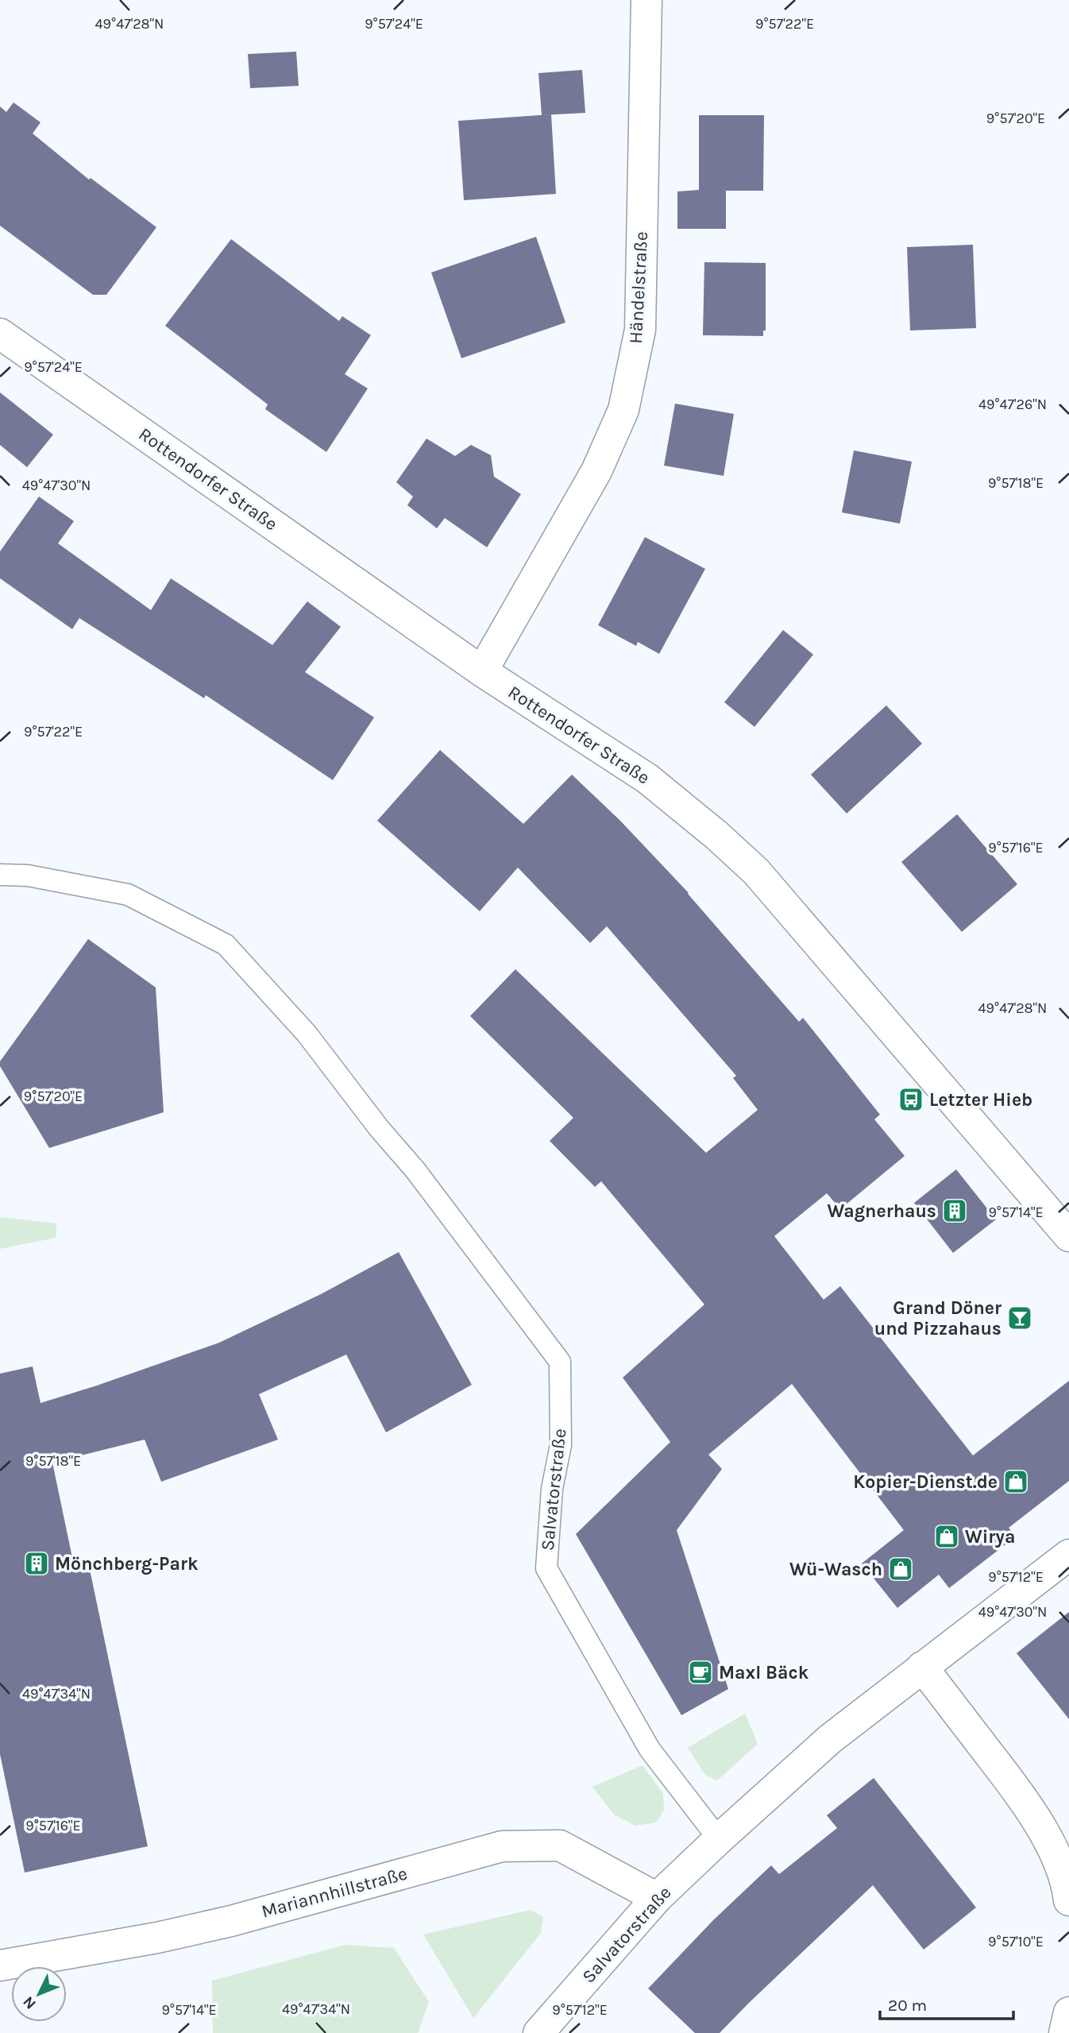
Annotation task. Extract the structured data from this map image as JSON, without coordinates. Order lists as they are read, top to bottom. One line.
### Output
{"streets":{"street":["Händelstraße","Rottendorfer Straße","Salvatorstraße","Mariannhillstraße"]},"crossings":[["Händelstraße","Rottendorfer Straße"],["Salvatorstraße","Mariannhillstraße"]],"places":{"bus stop":["Letzter Hieb"],"building":["Wagnerhaus","Mönchberg-Park"],"bar":["Grand Döner und Pizzahaus"],"shop":["Kopier-Dienst.de","Wirya","Wü-Wasch"],"cafe":["Maxl Bäck"]},"scale_bar":"20 m","north":"bottom left","coordinates":["9°57'24\"E","9°57'22\"E","49°47'28\"N","9°57'20\"E","49°47'26\"N","9°57'18\"E","49°47'30\"N","9°57'16\"E","9°57'14\"E","9°57'12\"E","49°47'34\"N","9°57'10\"E"]}
